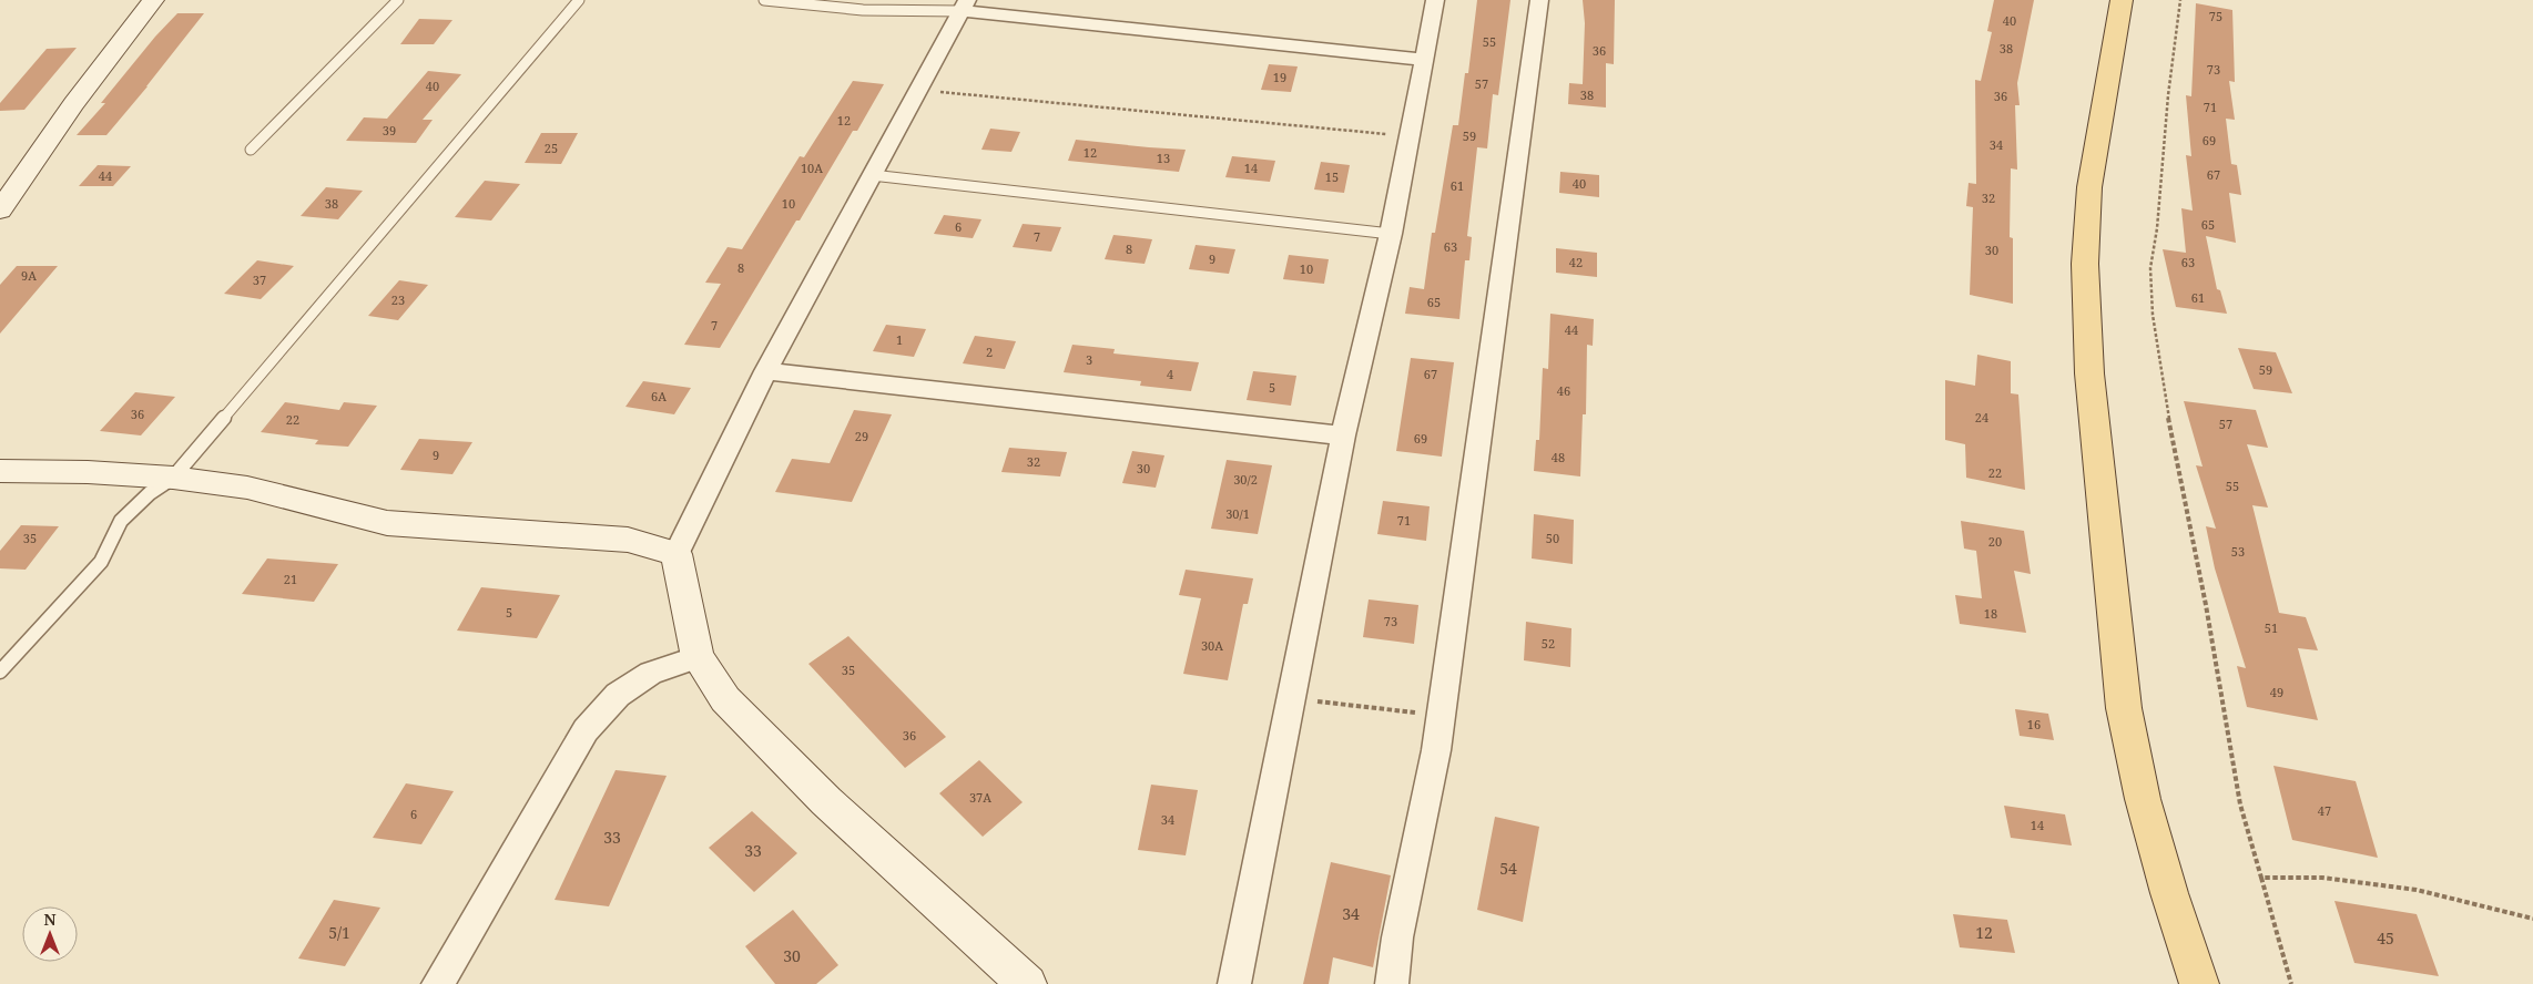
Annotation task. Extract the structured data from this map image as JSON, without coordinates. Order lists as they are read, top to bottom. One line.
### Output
{"house_numbers":["75","40","55","38","36","73","19","57","40","38","36","71","12","39","59","69","34","25","12","13","10А","14","67","44","15","40","61","32","38","10","65","6","7","63","8","30","9","42","63","8","10","9А","37","61","23","65","7","44","1","2","3","59","4","67","5","46","6А","36","24","22","57","29","69","9","48","32","30","22","30/2","55","30/1","71","35","50","20","53","21","5","18","73","51","52","30А","35","49","16","36","37А","47","6","34","14","33","33","54","34","5/1","12","45","30"],"north":"top"}
